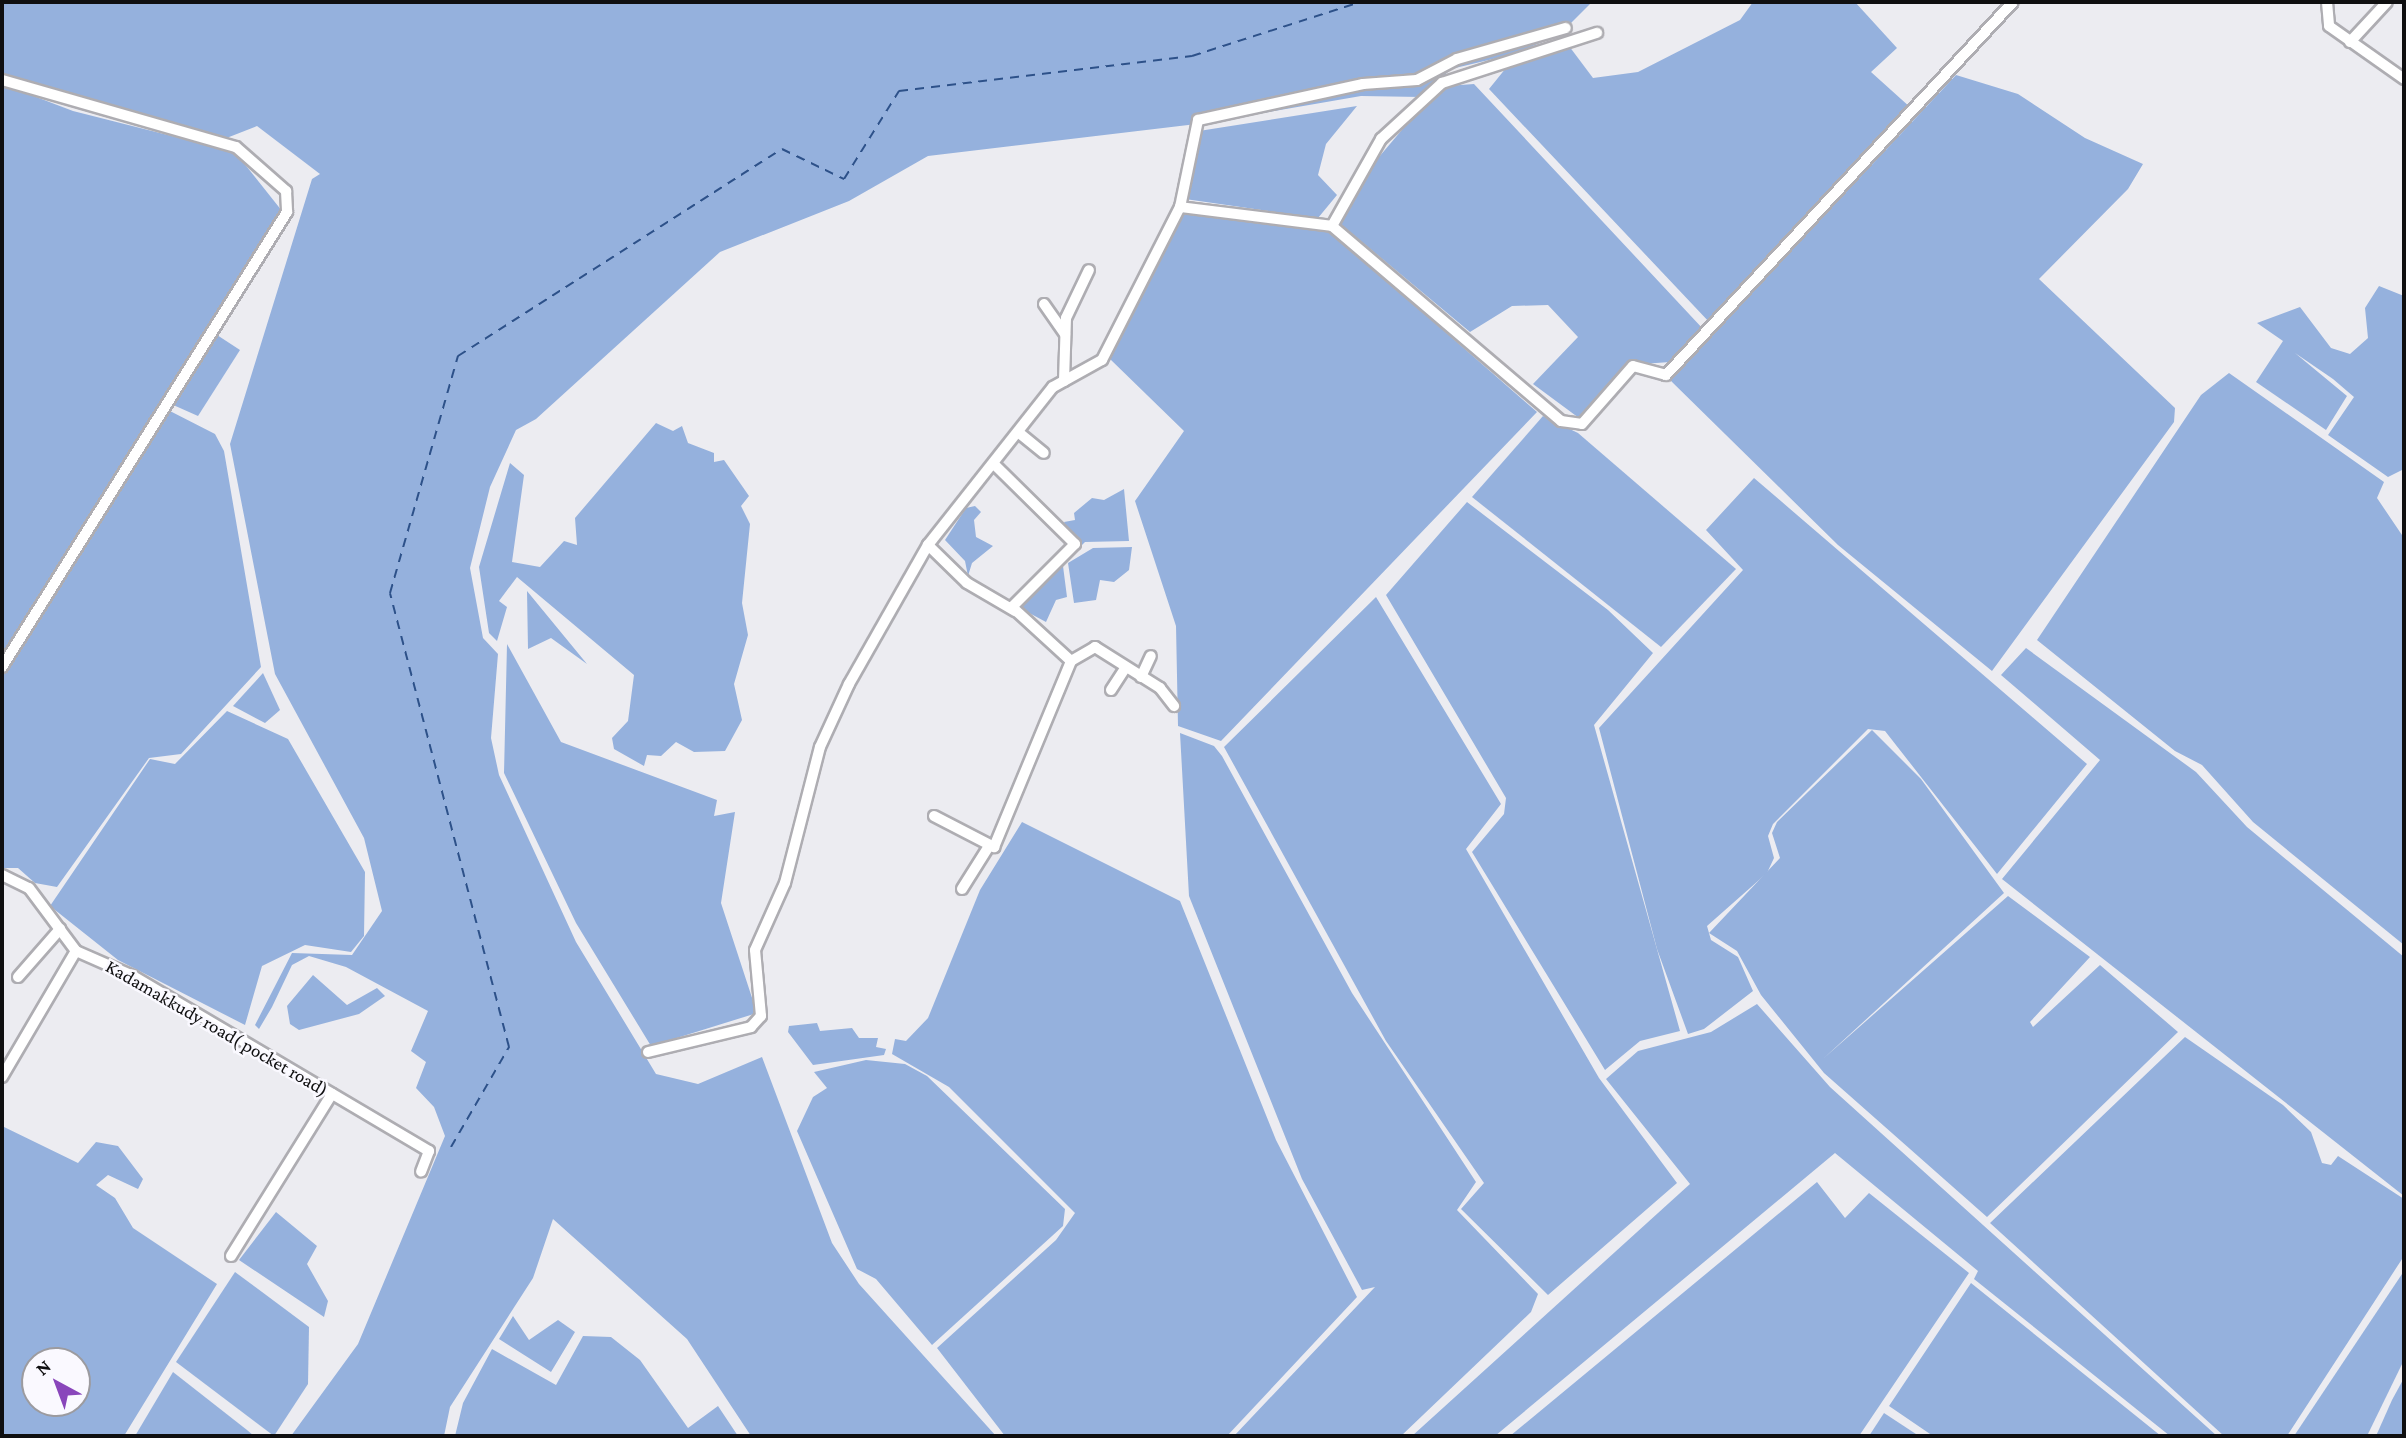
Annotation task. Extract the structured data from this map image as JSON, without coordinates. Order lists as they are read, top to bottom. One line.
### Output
{"streets":{"street":["Kadamakkudy road( pocket road)"]},"north":"top left"}
